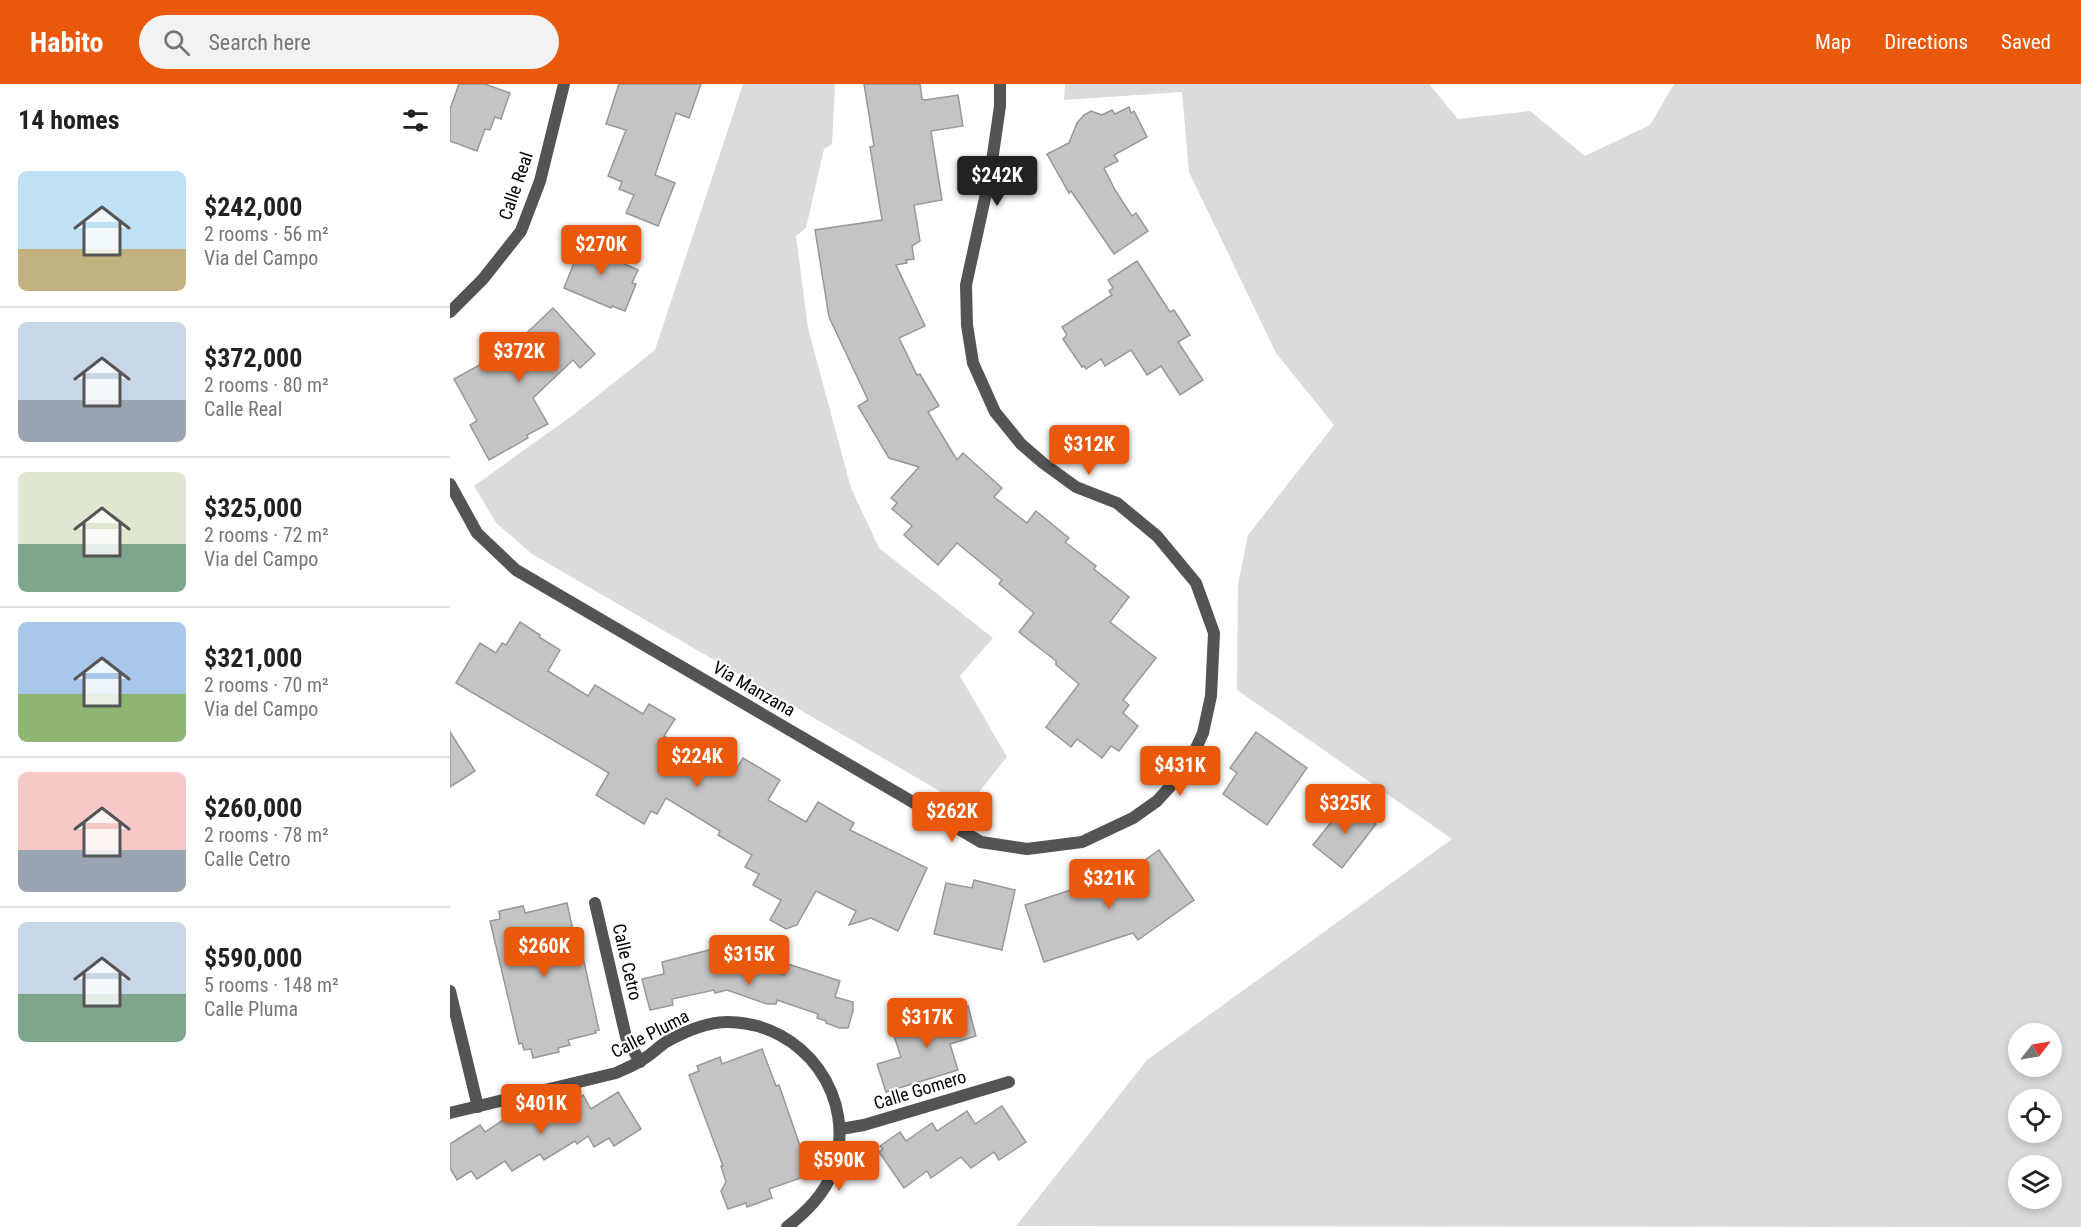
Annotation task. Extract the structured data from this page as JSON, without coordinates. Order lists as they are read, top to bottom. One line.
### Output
{"streets":{"street":["Calle Real","Via Manzana","Calle Cetro","Calle Pluma","Calle Gomero"]},"crossings":[["Calle Cetro","Calle Pluma"],["Calle Pluma","Calle Gomero"]],"north":"top right","page":{"header":"Habito","search":"Search here","nav":["Map","Directions","Saved"],"heading":"14 homes","list":[{"name":"$242,000","note":"2 rooms · 56 m² · Via del Campo"},{"name":"$372,000","note":"2 rooms · 80 m² · Calle Real"},{"name":"$325,000","note":"2 rooms · 72 m² · Via del Campo"},{"name":"$321,000","note":"2 rooms · 70 m² · Via del Campo"},{"name":"$260,000","note":"2 rooms · 78 m² · Calle Cetro"},{"name":"$590,000","note":"5 rooms · 148 m² · Calle Pluma"}],"price":["$242K","$270K","$372K","$312K","$224K","$431K","$325K","$262K","$321K","$260K","$315K","$317K","$401K","$590K"]}}
